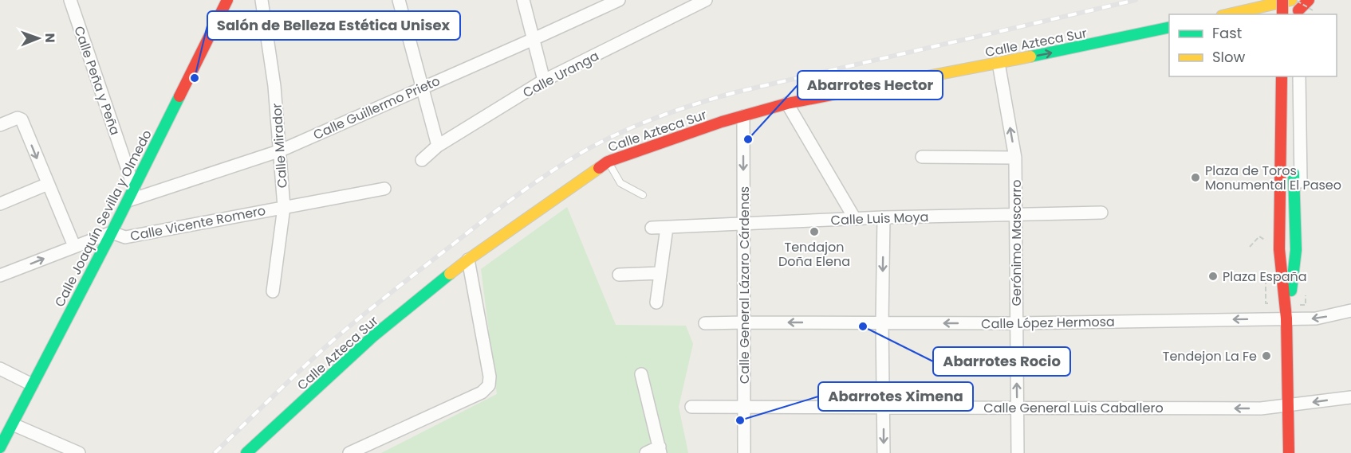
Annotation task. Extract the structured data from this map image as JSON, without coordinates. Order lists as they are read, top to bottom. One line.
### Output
{"streets":{"street":["Calle Azteca Sur","Calle Uranga","Calle Peña y Peña","Calle Guillermo Prieto","Calle Mirador","Calle Joaquín Sevilla y Olmedo","Calle Luis Moya","Calle Vicente Romero","Gerónimo Mascorro","Calle General Lázaro Cárdenas","Calle López Hermosa","Calle General Luis Caballero"]},"crossings":[["Calle Azteca Sur","Gerónimo Mascorro"],["Calle Azteca Sur","Calle General Lázaro Cárdenas"],["Calle Peña y Peña","Calle Joaquín Sevilla y Olmedo"],["Calle Guillermo Prieto","Calle Mirador"],["Calle Guillermo Prieto","Calle Joaquín Sevilla y Olmedo"],["Calle Mirador","Calle Vicente Romero"],["Calle Joaquín Sevilla y Olmedo","Calle Vicente Romero"],["Calle Luis Moya","Gerónimo Mascorro"],["Calle Luis Moya","Calle General Lázaro Cárdenas"],["Gerónimo Mascorro","Calle López Hermosa"],["Gerónimo Mascorro","Calle General Luis Caballero"],["Calle General Lázaro Cárdenas","Calle López Hermosa"],["Calle General Lázaro Cárdenas","Calle General Luis Caballero"]],"one_way":["Gerónimo Mascorro","Calle López Hermosa","Calle General Luis Caballero"],"places":["Salón de Belleza Estética Unisex","Abarrotes Hector","Plaza de Toros Monumental El Paseo","Tendajon Doña Elena","Plaza España","Abarrotes Rocio","Tendejon La Fe","Abarrotes Ximena"],"legend":["Fast","Slow"],"north":"right"}
